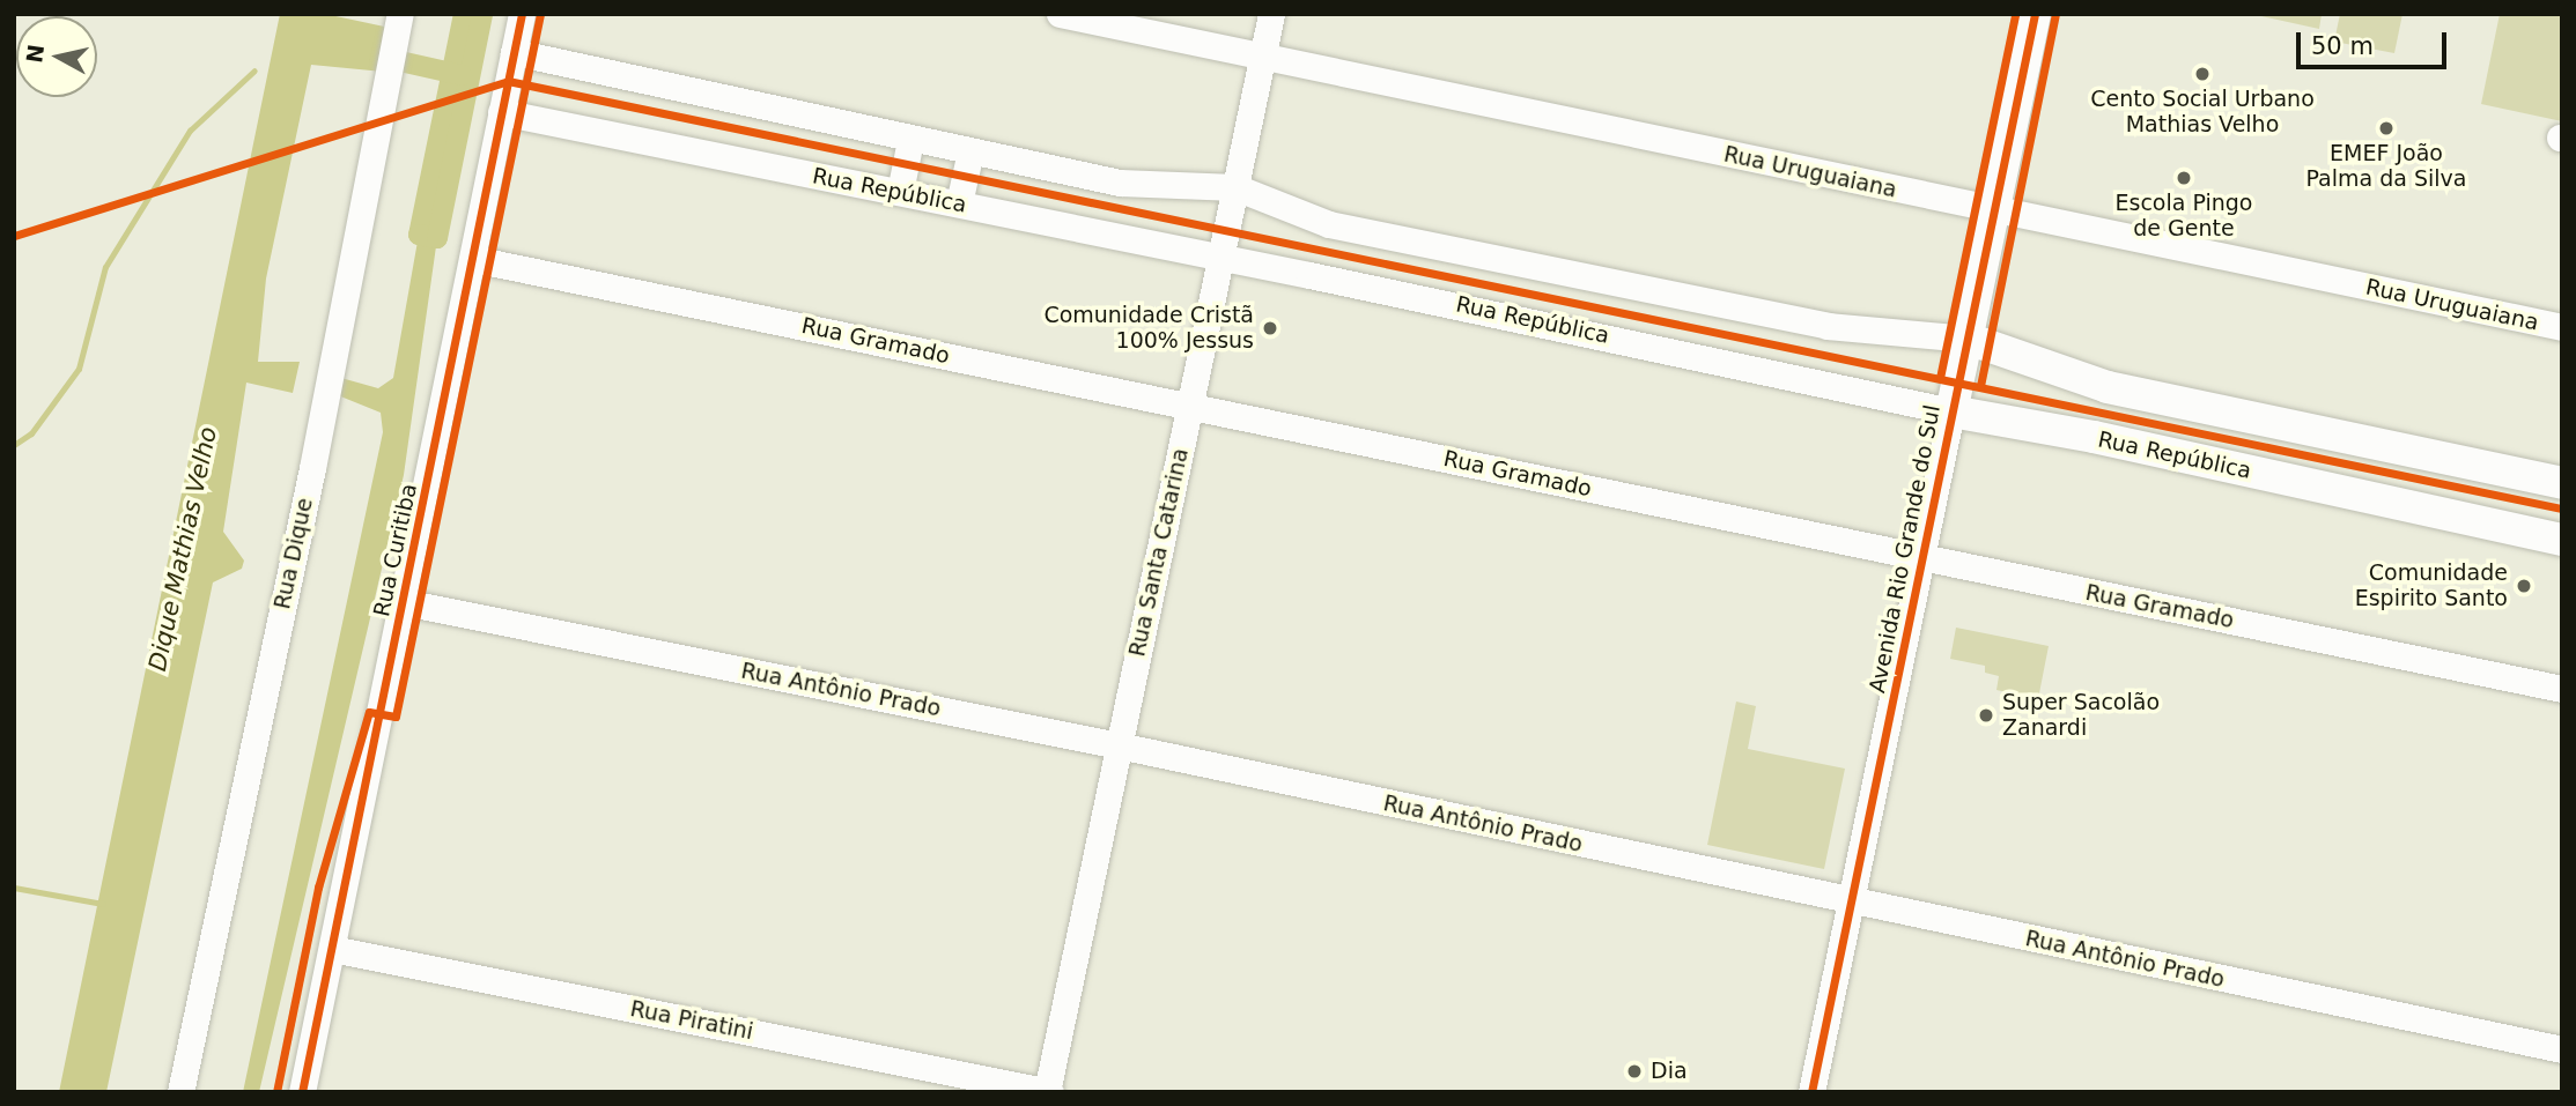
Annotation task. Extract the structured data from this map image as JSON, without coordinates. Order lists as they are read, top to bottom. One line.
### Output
{"streets":{"main road":["Rua República","Avenida Rio Grande do Sul"],"street":["Rua Uruguaiana","Rua Gramado","Rua Curitiba","Rua Santa Catarina","Rua Dique","Rua Antônio Prado","Rua Piratini"]},"crossings":[["Rua Uruguaiana","Avenida Rio Grande do Sul"],["Rua Uruguaiana","Rua Santa Catarina"],["Rua República","Avenida Rio Grande do Sul"],["Rua República","Rua Curitiba"],["Rua República","Rua Santa Catarina"],["Rua Gramado","Avenida Rio Grande do Sul"],["Rua Gramado","Rua Curitiba"],["Rua Gramado","Rua Santa Catarina"],["Avenida Rio Grande do Sul","Rua Antônio Prado"],["Rua Curitiba","Rua Antônio Prado"],["Rua Curitiba","Rua Piratini"],["Rua Santa Catarina","Rua Antônio Prado"],["Rua Santa Catarina","Rua Piratini"]],"water":["Dique Mathias Velho"],"places":["Cento Social Urbano Mathias Velho","EMEF João Palma da Silva","Escola Pingo de Gente","Comunidade Cristã 100% Jessus","Comunidade Espirito Santo","Super Sacolão Zanardi","Dia"],"scale_bar":"50 m","north":"left"}
